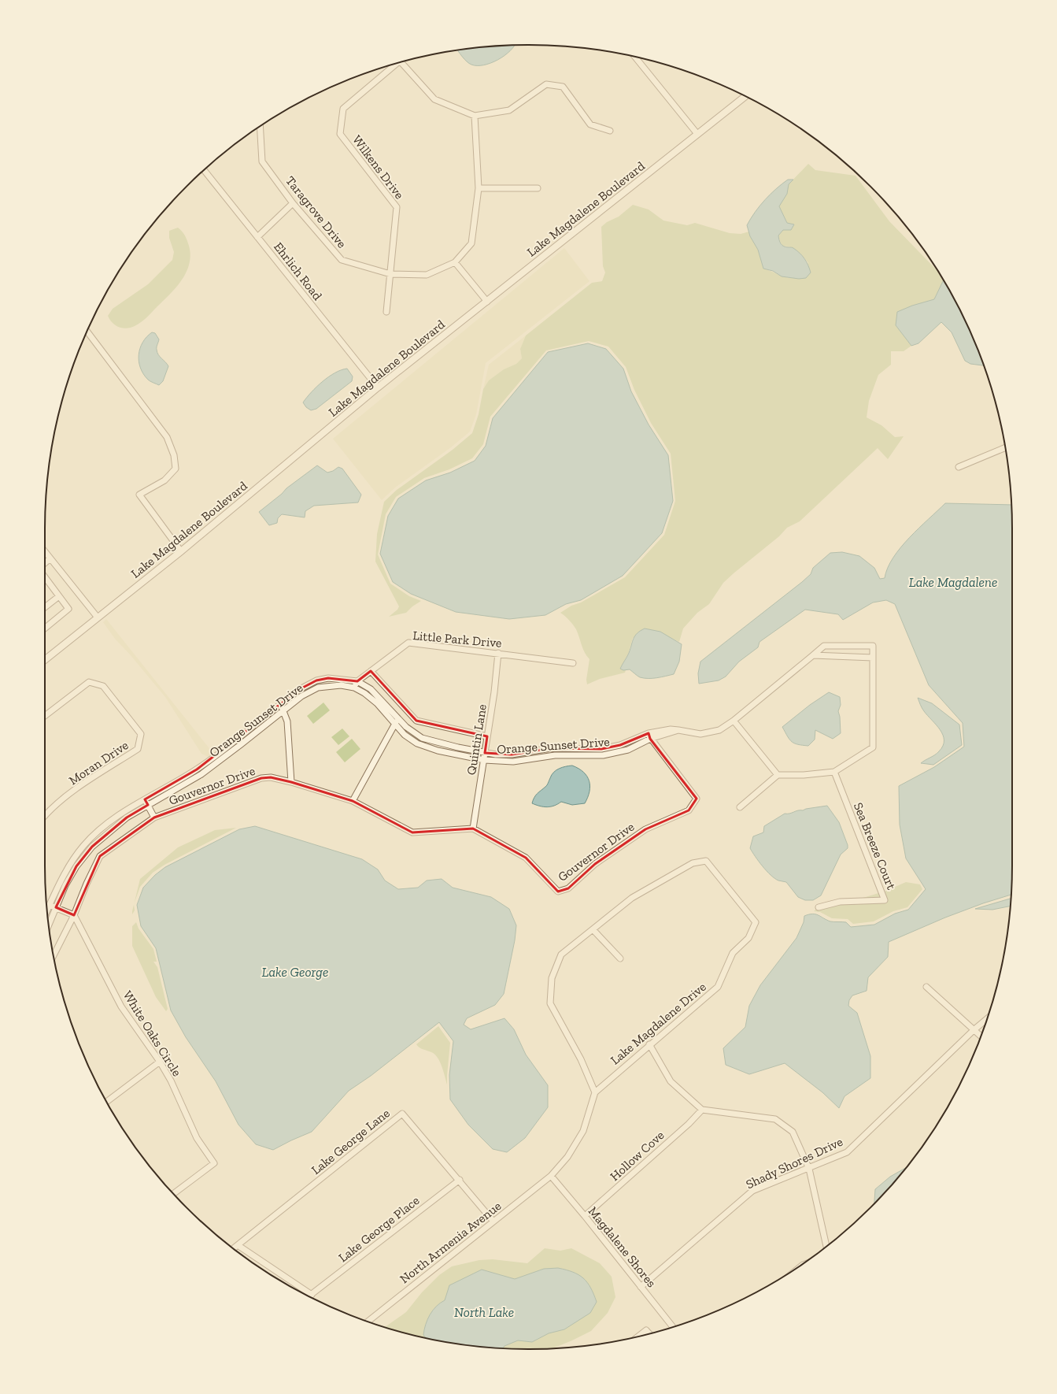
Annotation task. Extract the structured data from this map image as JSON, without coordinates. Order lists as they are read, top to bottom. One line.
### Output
{"streets":{"street":["Wilkens Drive","Lake Magdalene Boulevard","Taragrove Drive","Ehrlich Road","Little Park Drive","Orange Sunset Drive","Quintin Lane","Moran Drive","Gouvernor Drive","Sea Breeze Court","Lake Magdalene Drive","White Oaks Circle","Lake George Lane","Hollow Cove","Shady Shores Drive","Lake George Place","North Armenia Avenue","Magdalene Shores"]},"crossings":[["Wilkens Drive","Taragrove Drive"],["Lake Magdalene Boulevard","Ehrlich Road"],["Little Park Drive","Orange Sunset Drive"],["Little Park Drive","Quintin Lane"],["Orange Sunset Drive","Quintin Lane"],["Orange Sunset Drive","Gouvernor Drive"],["Orange Sunset Drive","Sea Breeze Court"],["Quintin Lane","Gouvernor Drive"],["Gouvernor Drive","White Oaks Circle"],["Lake George Lane","Lake George Place"],["Lake George Lane","North Armenia Avenue"],["Hollow Cove","Magdalene Shores"],["Shady Shores Drive","Magdalene Shores"],["North Armenia Avenue","Magdalene Shores"]],"water":["Lake Magdalene","Lake George","North Lake"]}
